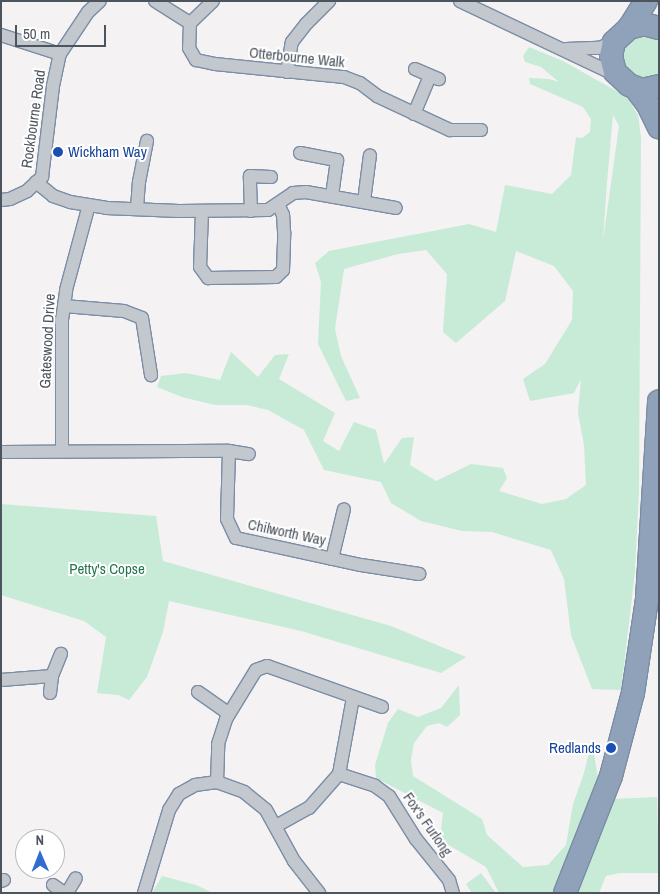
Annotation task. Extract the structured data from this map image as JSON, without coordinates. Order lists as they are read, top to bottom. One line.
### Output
{"streets":{"street":["Otterbourne Walk","Rockbourne Road","Gateswood Drive","Chilworth Way","Fox's Furlong"]},"parks":["Petty's Copse"],"places":["Wickham Way","Redlands"],"scale_bar":"50 m","north":"top"}
